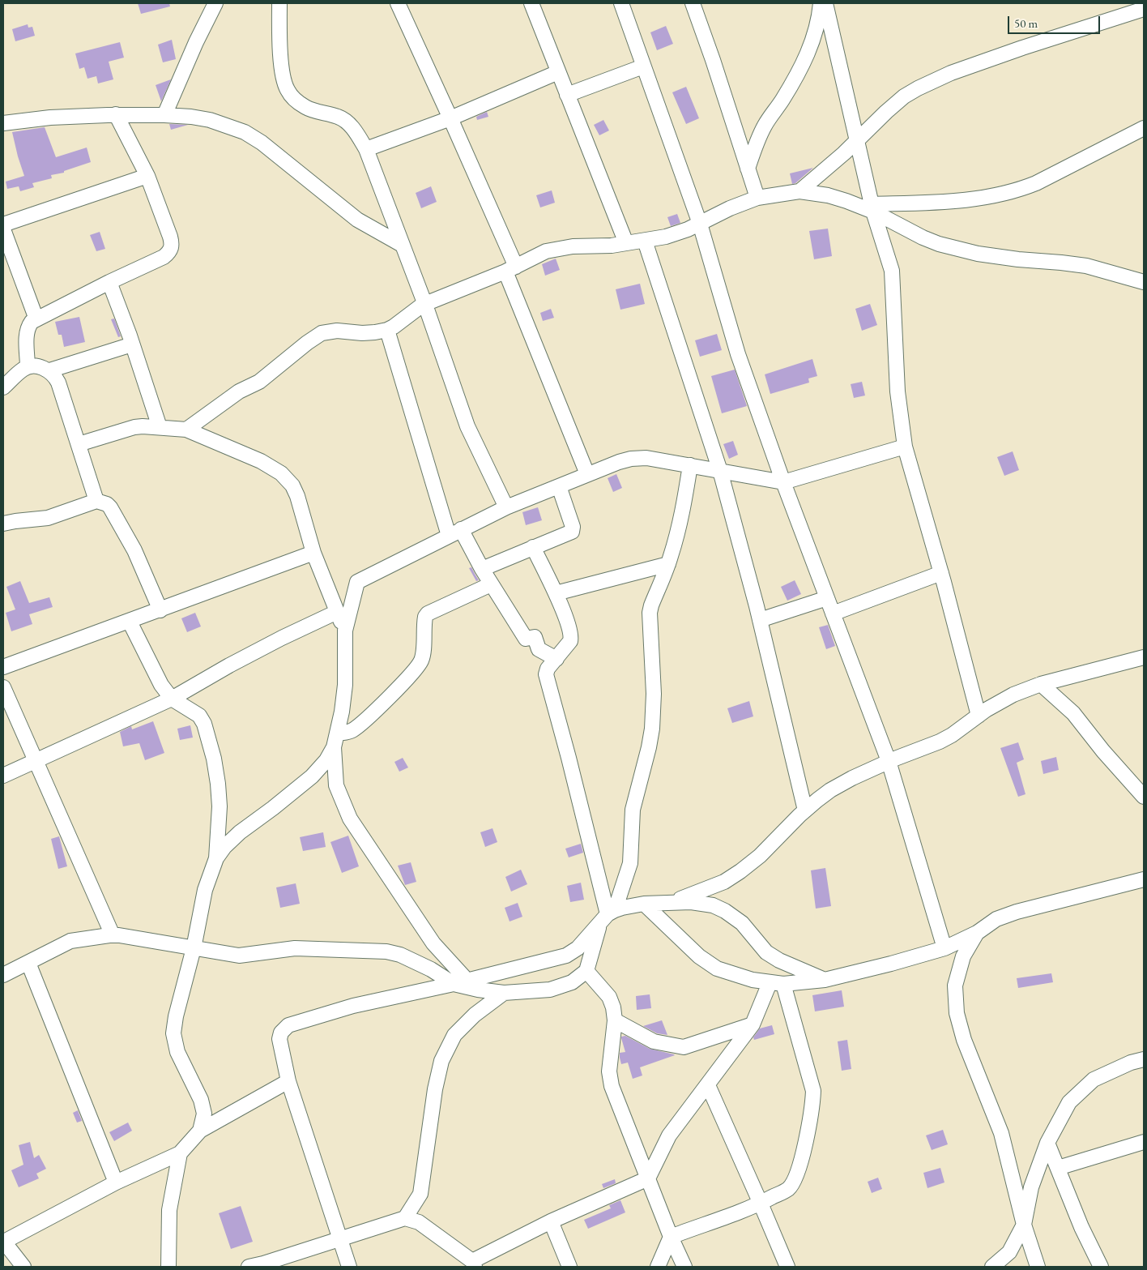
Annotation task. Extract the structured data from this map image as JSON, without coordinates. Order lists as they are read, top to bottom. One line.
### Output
{"scale_bar":"50 m"}
